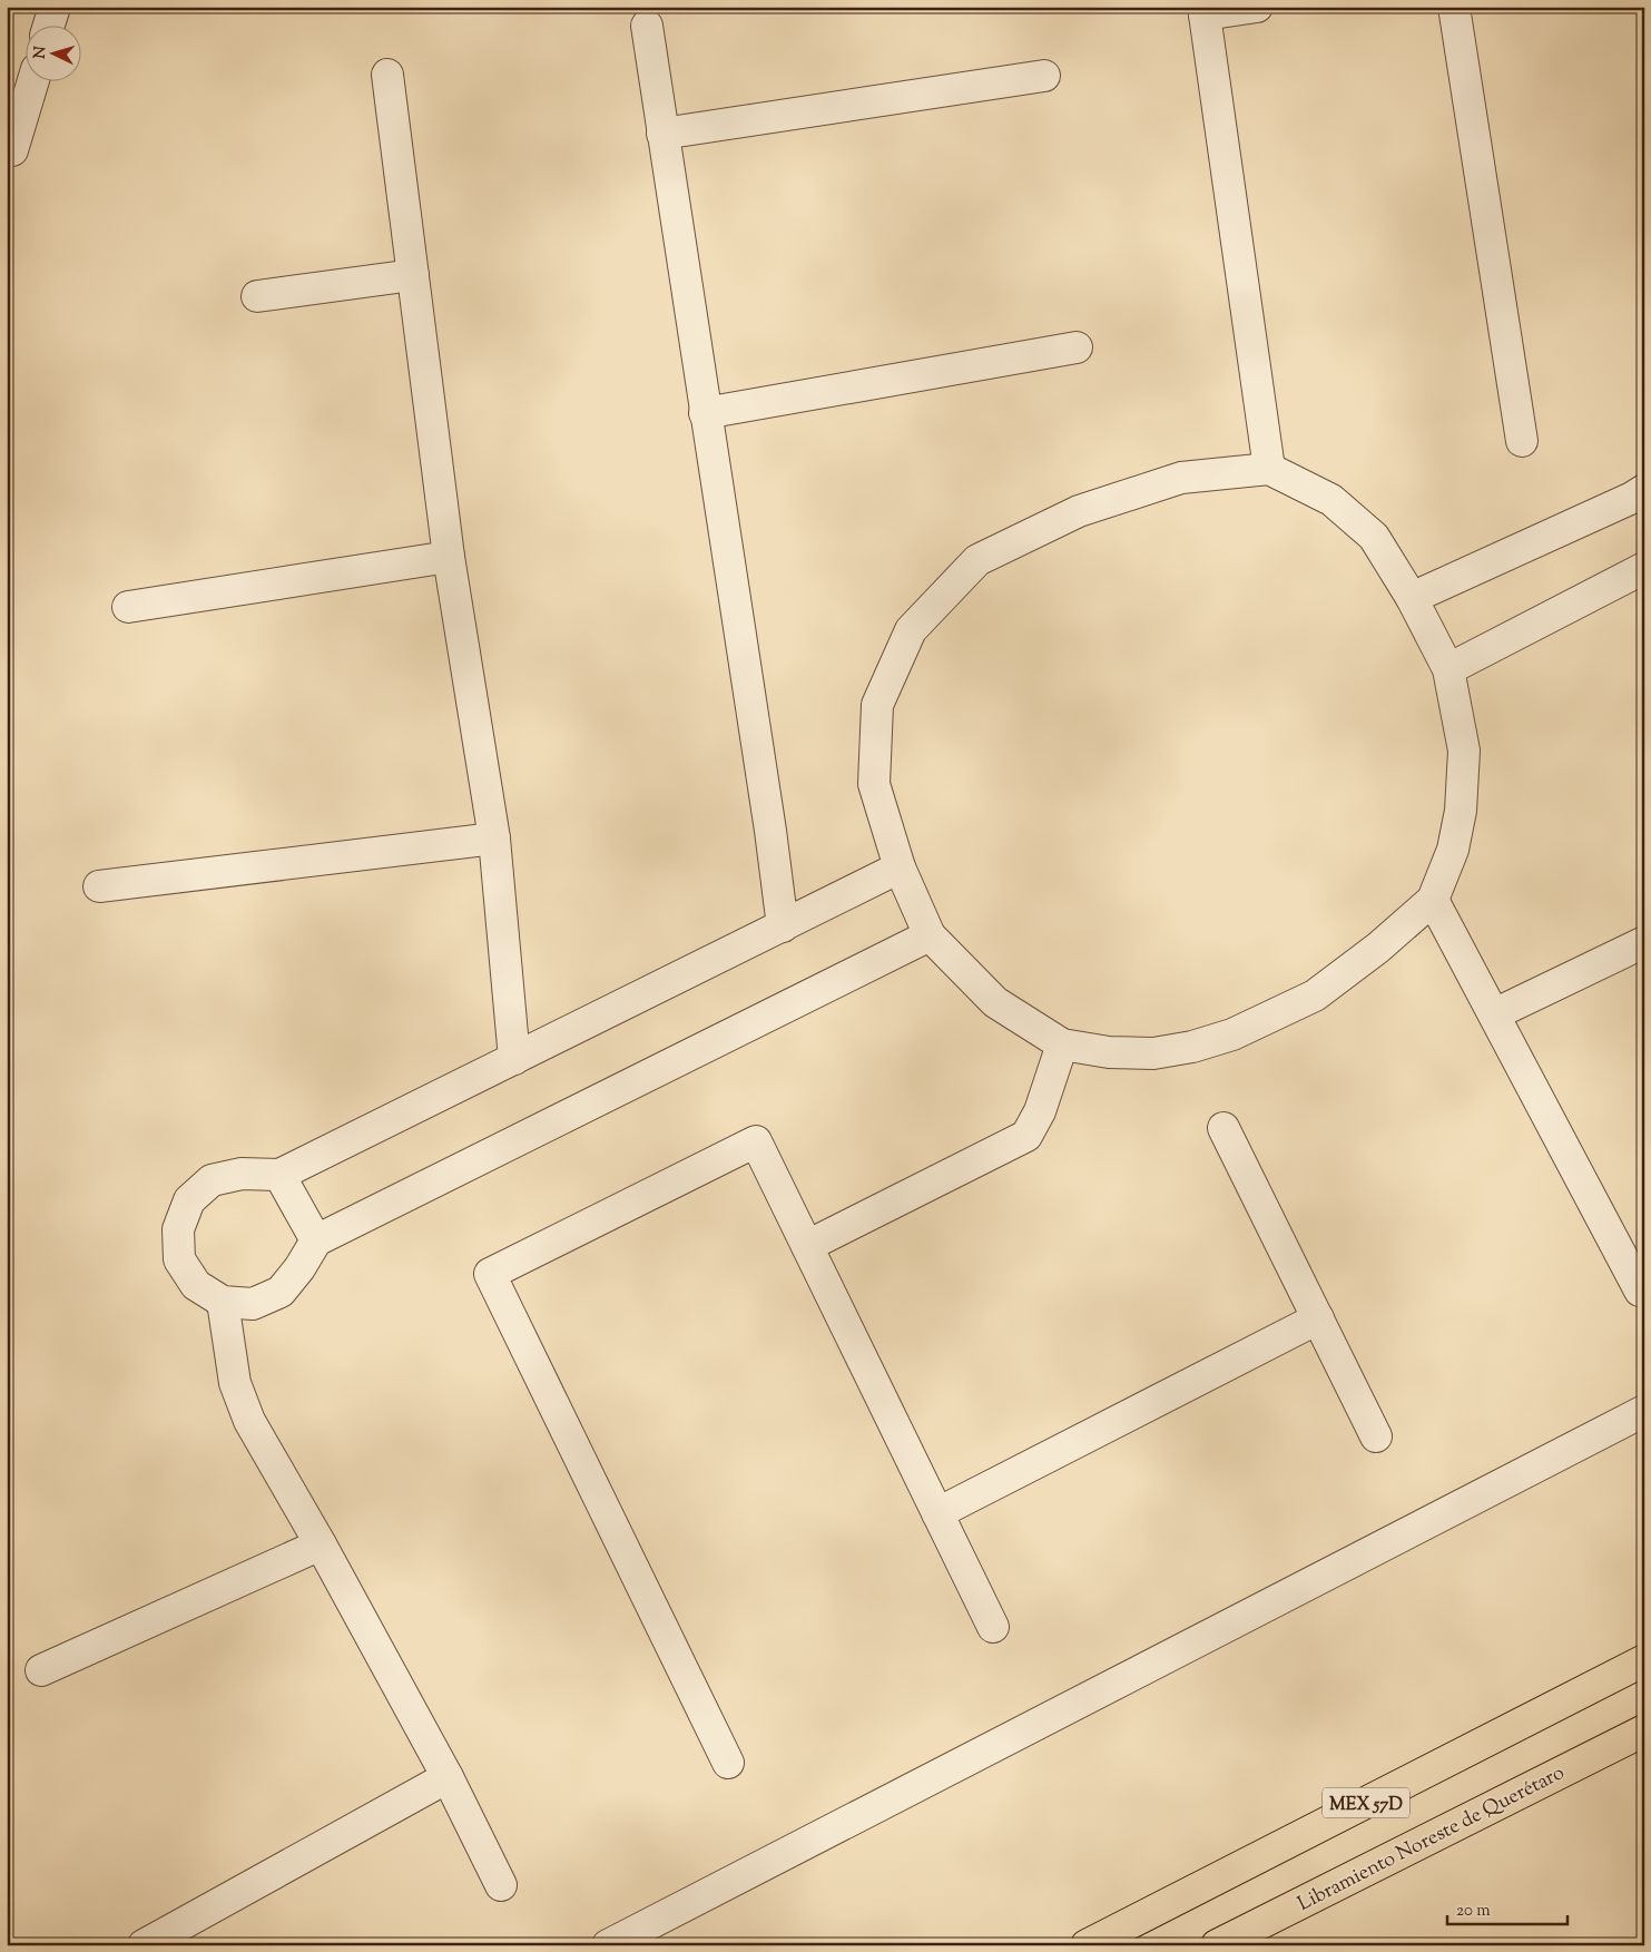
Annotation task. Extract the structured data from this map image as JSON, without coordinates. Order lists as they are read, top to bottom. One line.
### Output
{"streets":{"highway":["MEX 57D","Libramiento Noreste de Querétaro"]},"scale_bar":"20 m","north":"left"}
